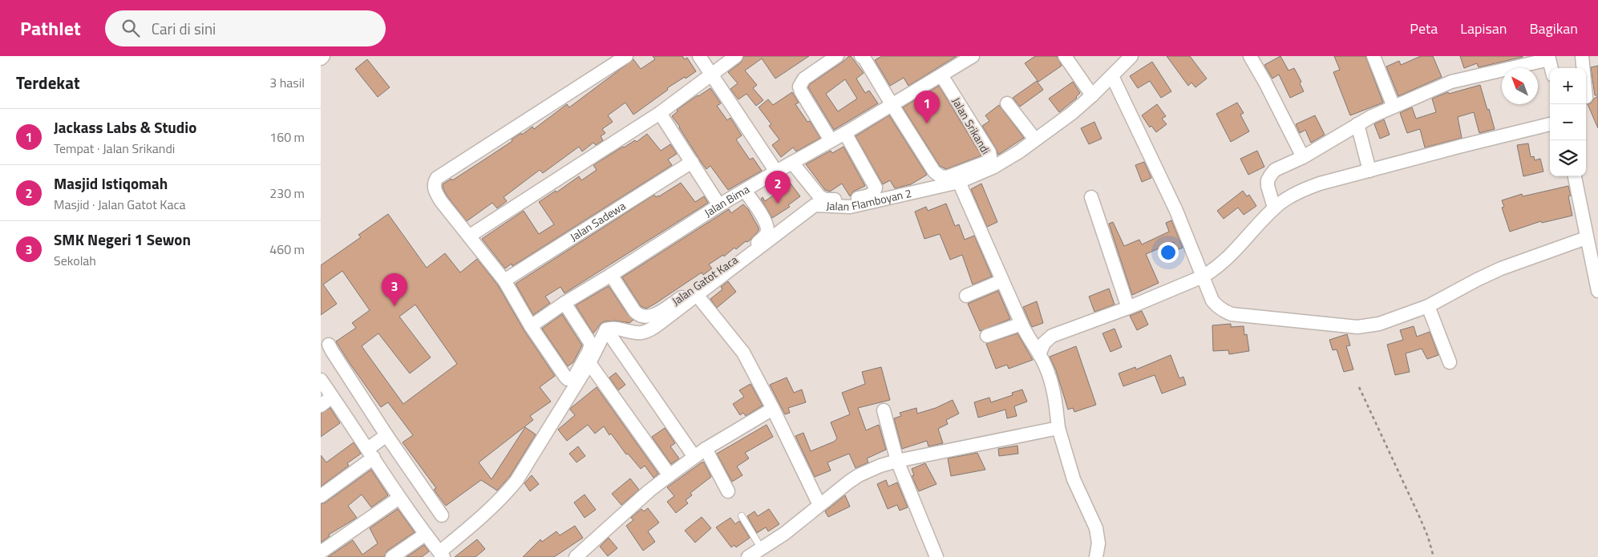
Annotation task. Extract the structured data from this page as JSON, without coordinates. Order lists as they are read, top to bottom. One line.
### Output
{"streets":{"street":["Jalan Srikandi","Jalan Flamboyan 2","Jalan Bima","Jalan Sadewa","Jalan Gatot Kaca"]},"crossings":[["Jalan Srikandi","Jalan Bima"],["Jalan Bima","Jalan Gatot Kaca"]],"north":"top left","page":{"header":"Pathlet","search":"Cari di sini","nav":["Peta","Lapisan","Bagikan"],"heading":["Terdekat","3 hasil"],"map_buttons":["+","−"],"pins":["1","2","3"],"list":[{"mark":"1","name":"Jackass Labs & Studio","note":"Tempat · Jalan Srikandi","value":"160 m"},{"mark":"2","name":"Masjid Istiqomah","note":"Masjid · Jalan Gatot Kaca","value":"230 m"},{"mark":"3","name":"SMK Negeri 1 Sewon","note":"Sekolah","value":"460 m"}]}}
